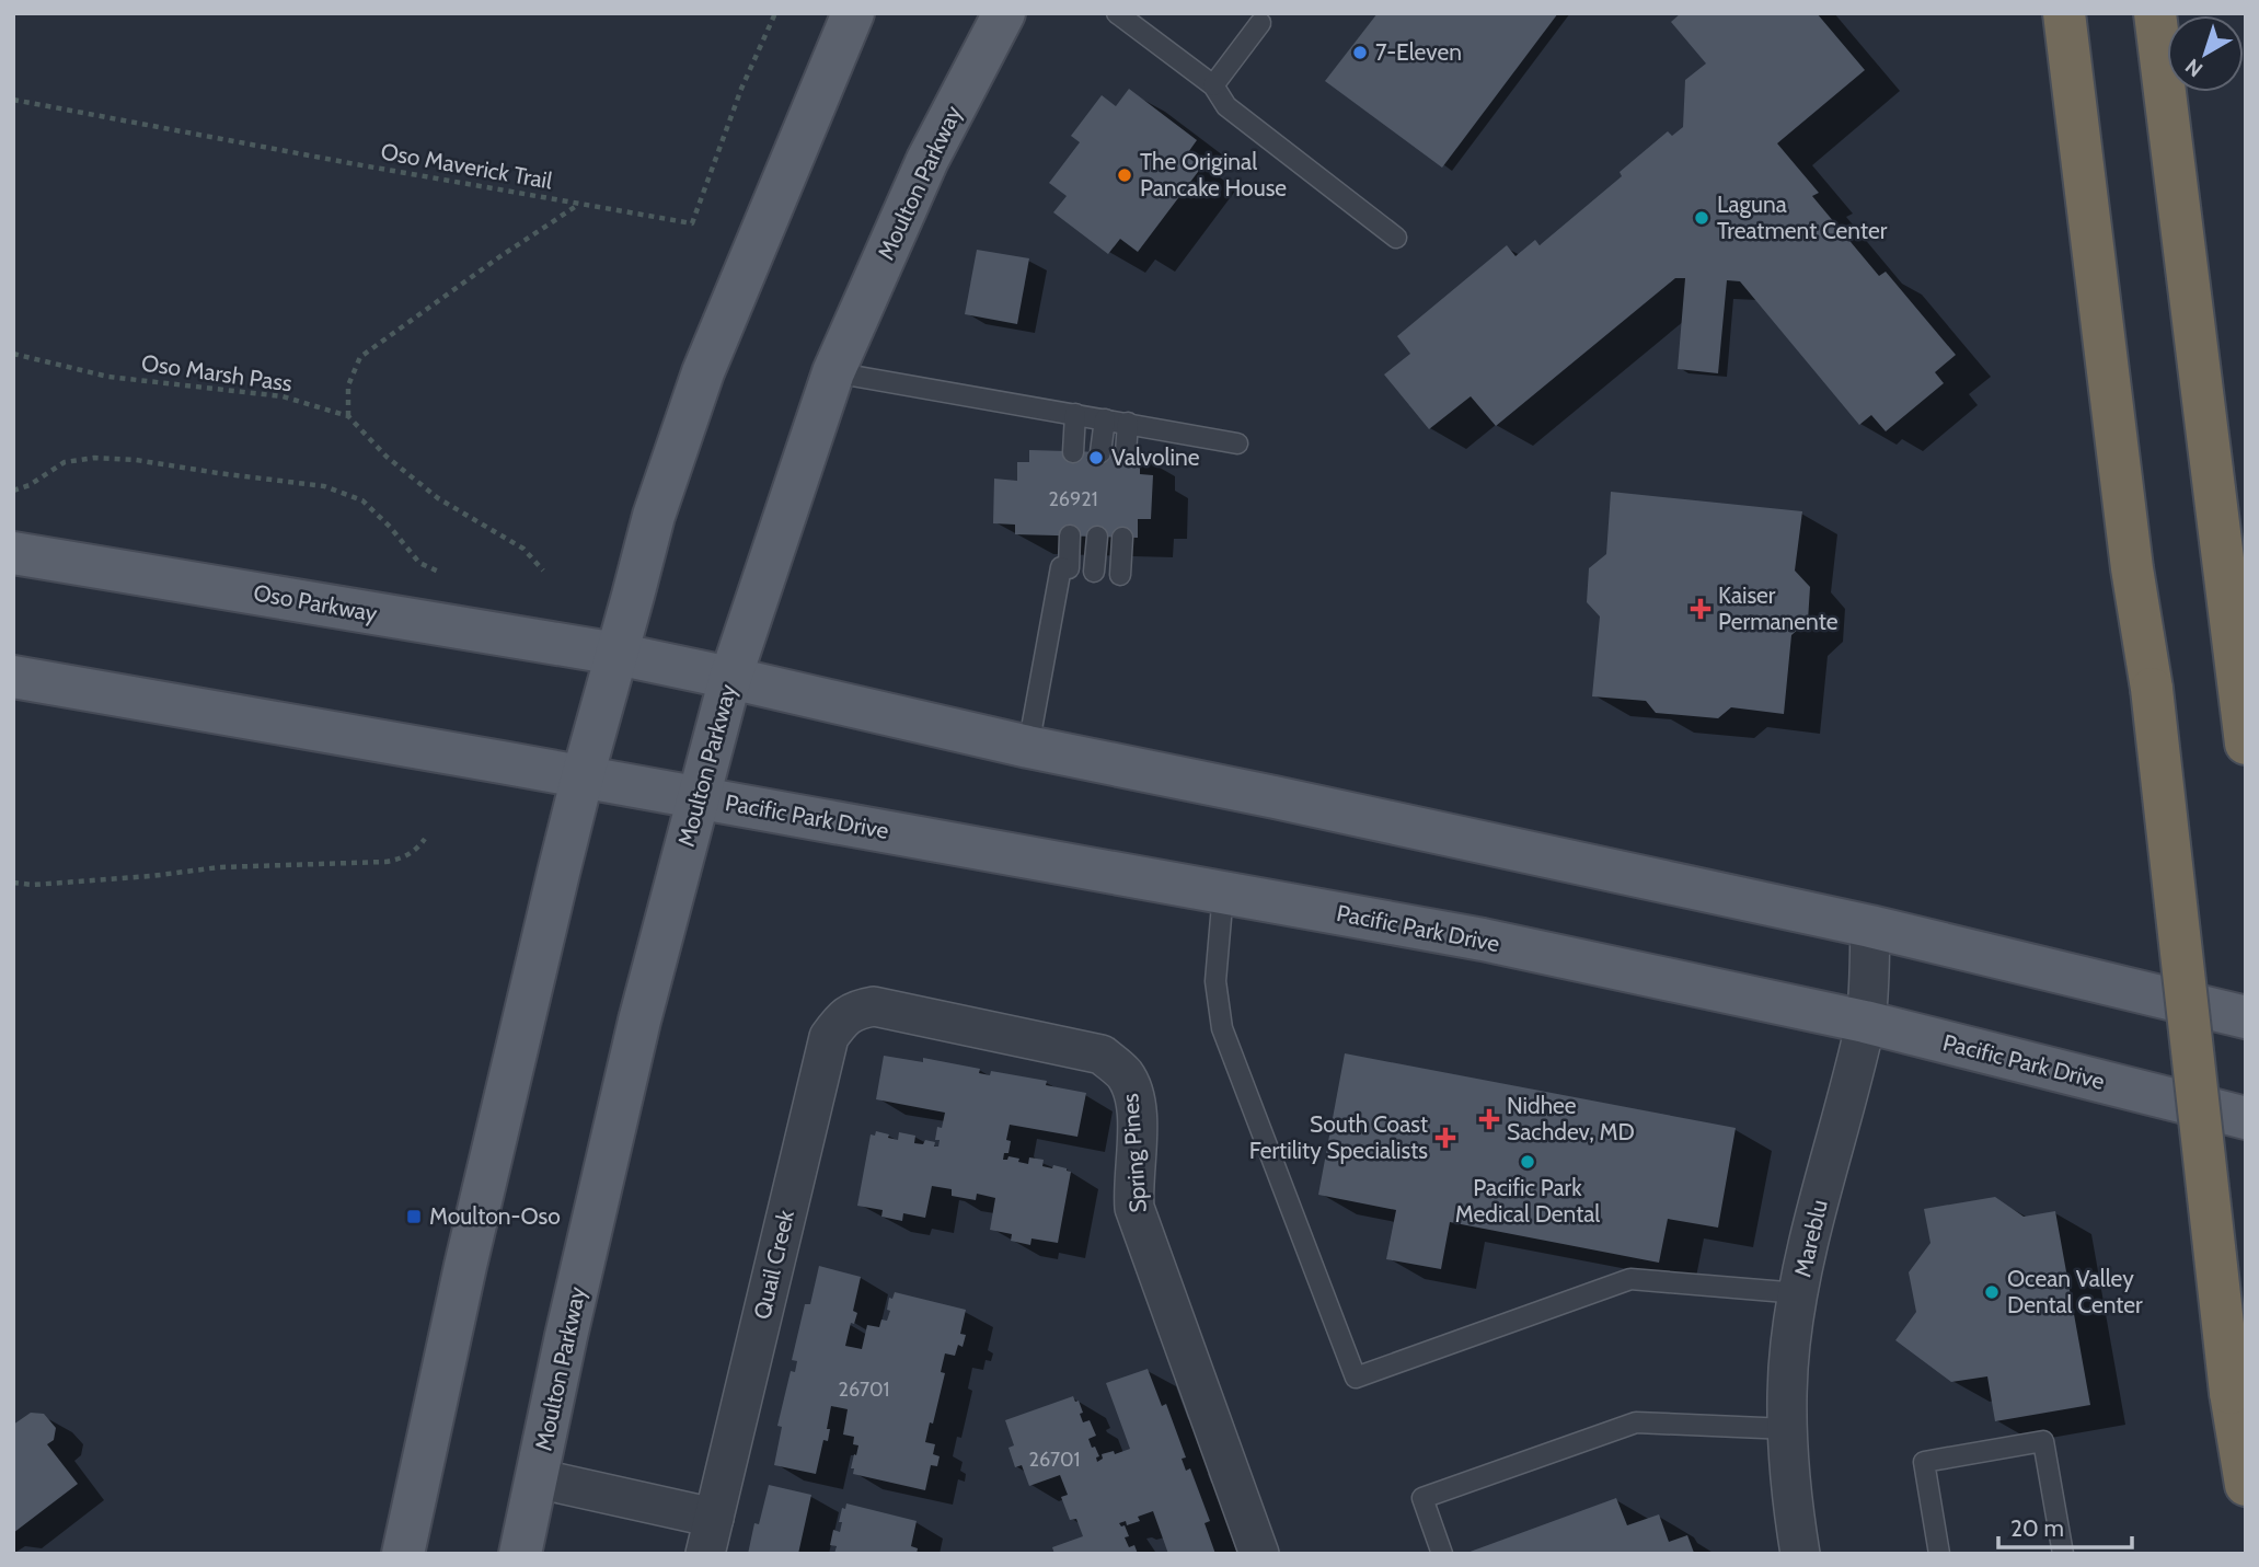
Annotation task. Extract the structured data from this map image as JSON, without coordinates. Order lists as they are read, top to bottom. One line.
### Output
{"streets":{"main road":["Moulton Parkway","Oso Parkway","Pacific Park Drive"],"street":["Spring Pines","Mareblu","Quail Creek"],"path":["Oso Maverick Trail","Oso Marsh Pass"]},"crossings":[["Moulton Parkway","Pacific Park Drive"],["Moulton Parkway","Quail Creek"],["Pacific Park Drive","Mareblu"],["Spring Pines","Quail Creek"]],"places":{"other":["7-Eleven","The Original Pancake House","Laguna Treatment Center","Valvoline","Pacific Park Medical Dental","Ocean Valley Dental Center"],"health":["Kaiser Permanente","Nidhee Sachdev, MD","South Coast Fertility Specialists"],"transit":["Moulton-Oso"]},"house_numbers":["26921","26701","26701"],"scale_bar":"20 m","north":"bottom left"}
